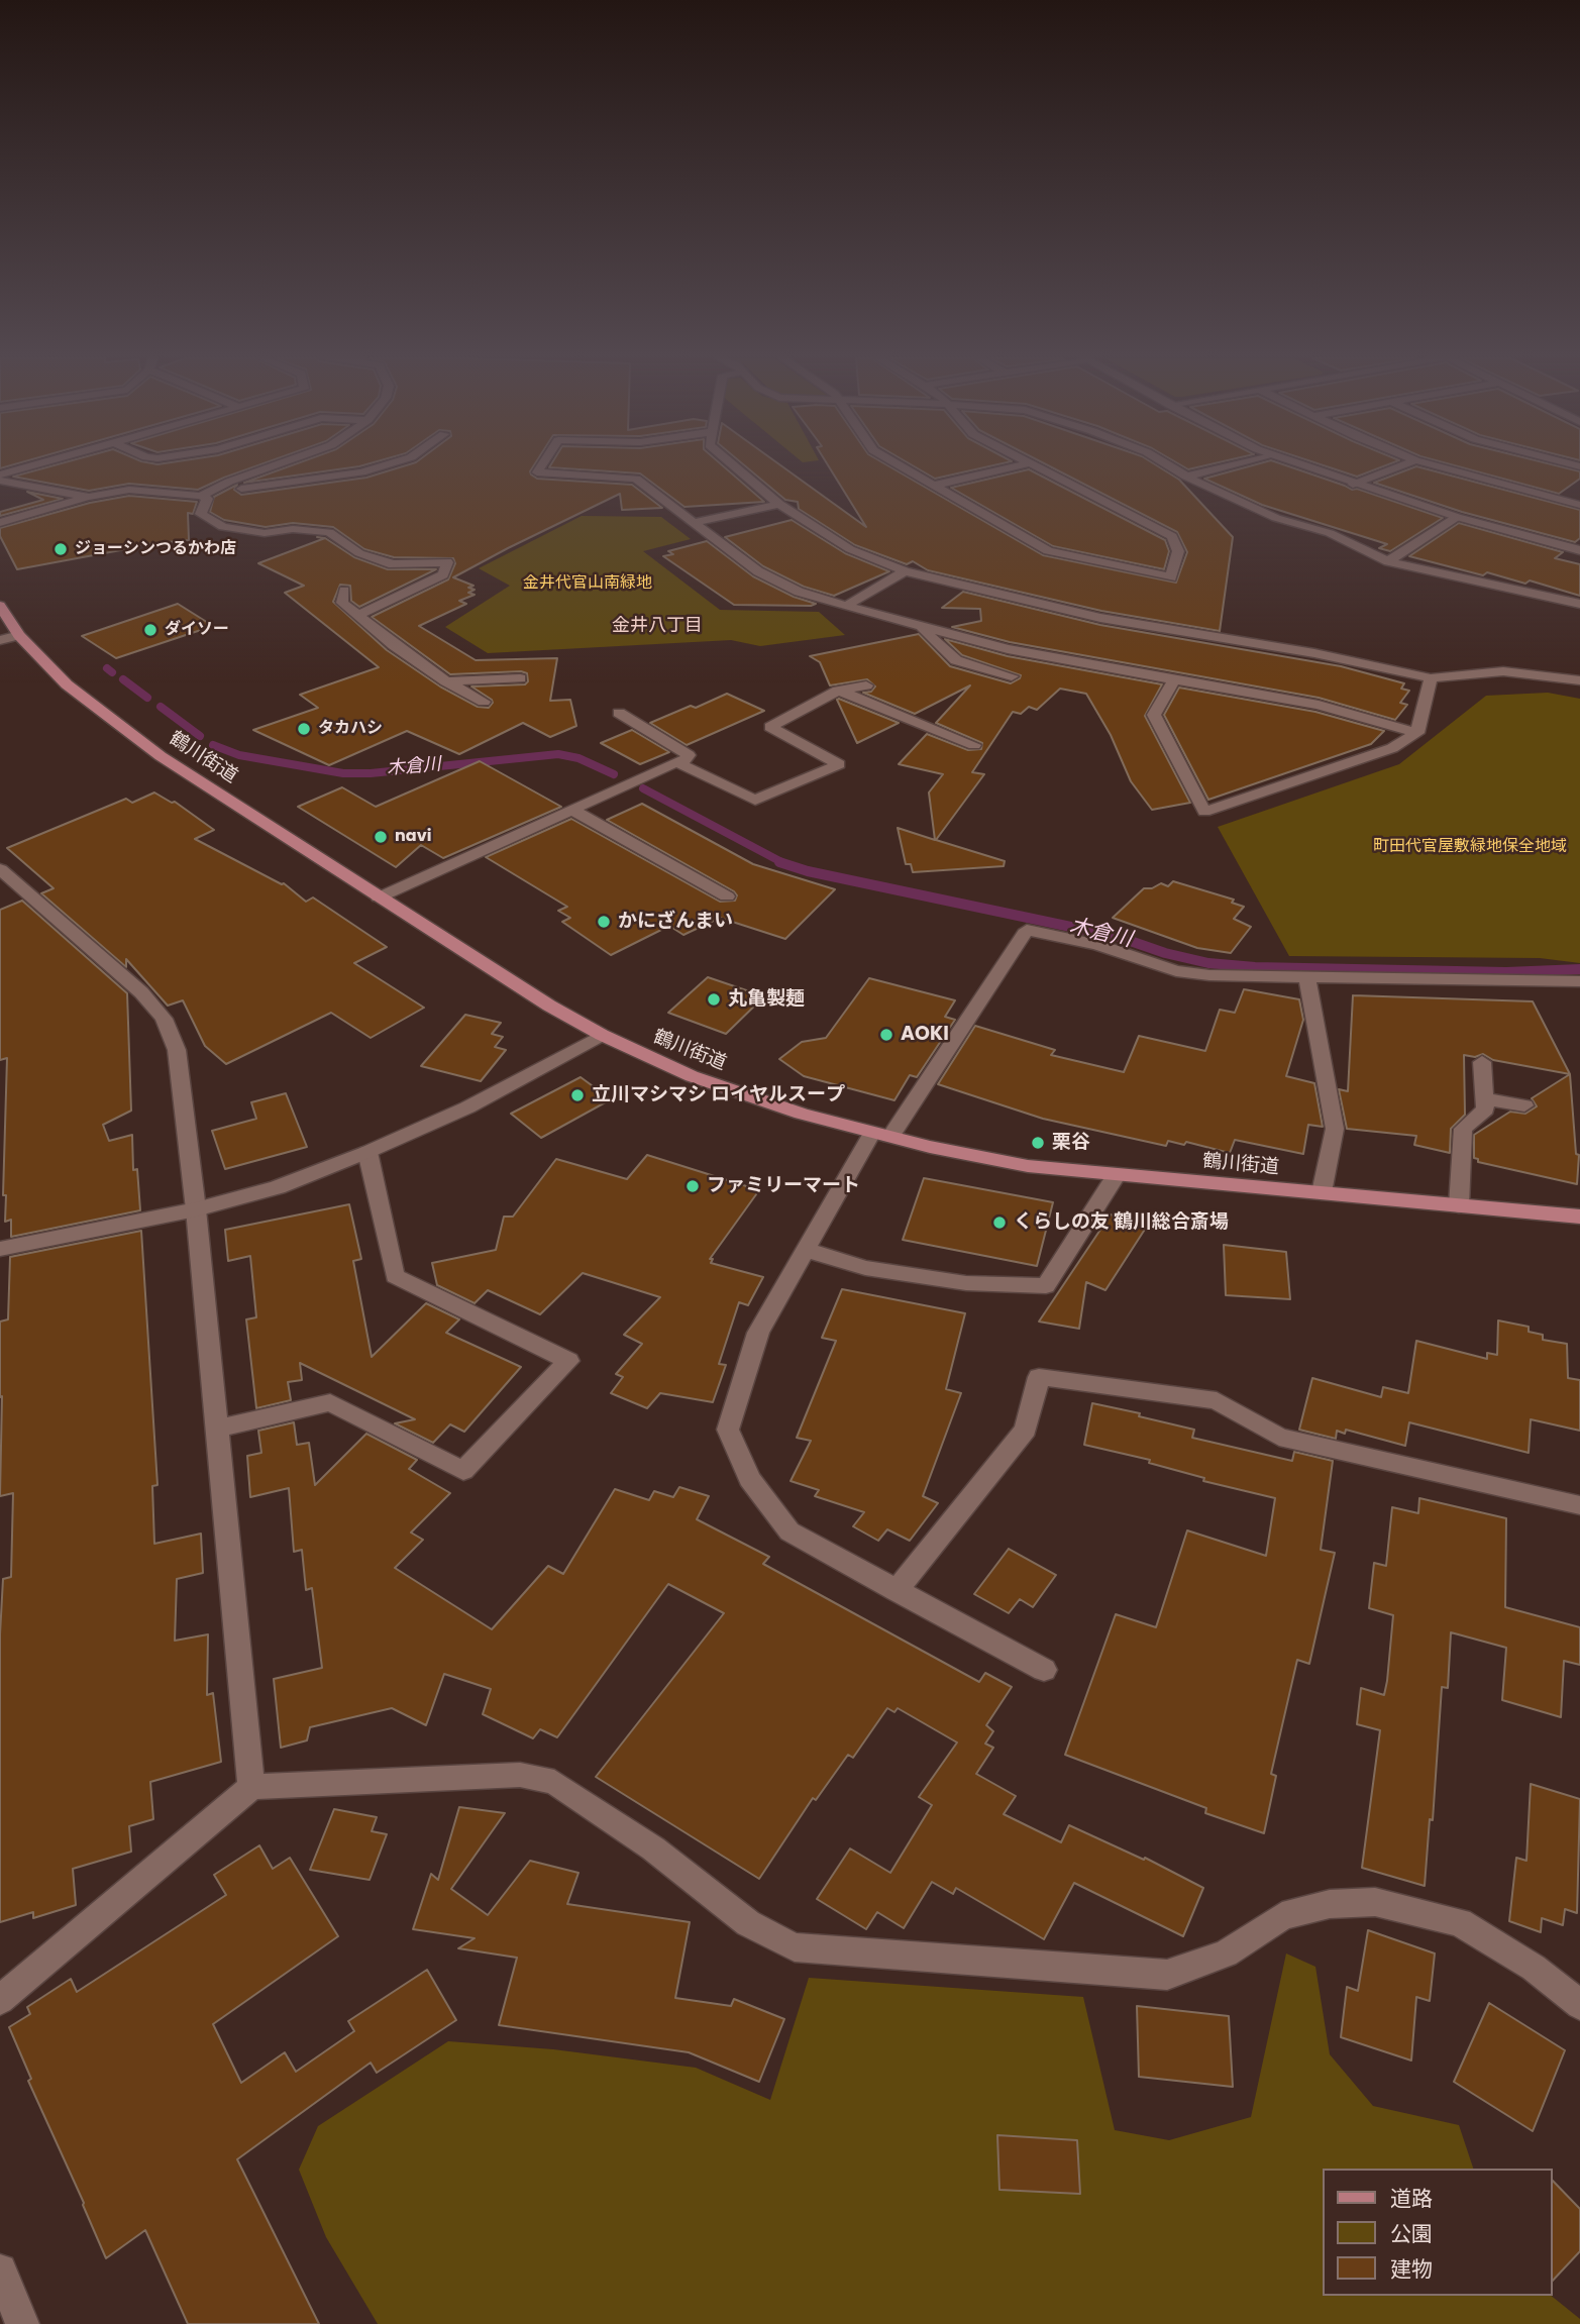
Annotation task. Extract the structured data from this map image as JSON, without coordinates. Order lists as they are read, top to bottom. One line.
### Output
{"streets":{"main road":["鶴川街道"]},"districts":["金井八丁目"],"water":["木倉川"],"parks":["金井代官山南緑地","町田代官屋敷緑地保全地域"],"places":["ジョーシンつるかわ店","ダイソー","タカハシ","navi","かにざんまい","丸亀製麺","AOKI","立川マシマシ ロイヤルスープ","栗谷","ファミリーマート","くらしの友 鶴川総合斎場"],"legend":["道路","公園","建物"]}
